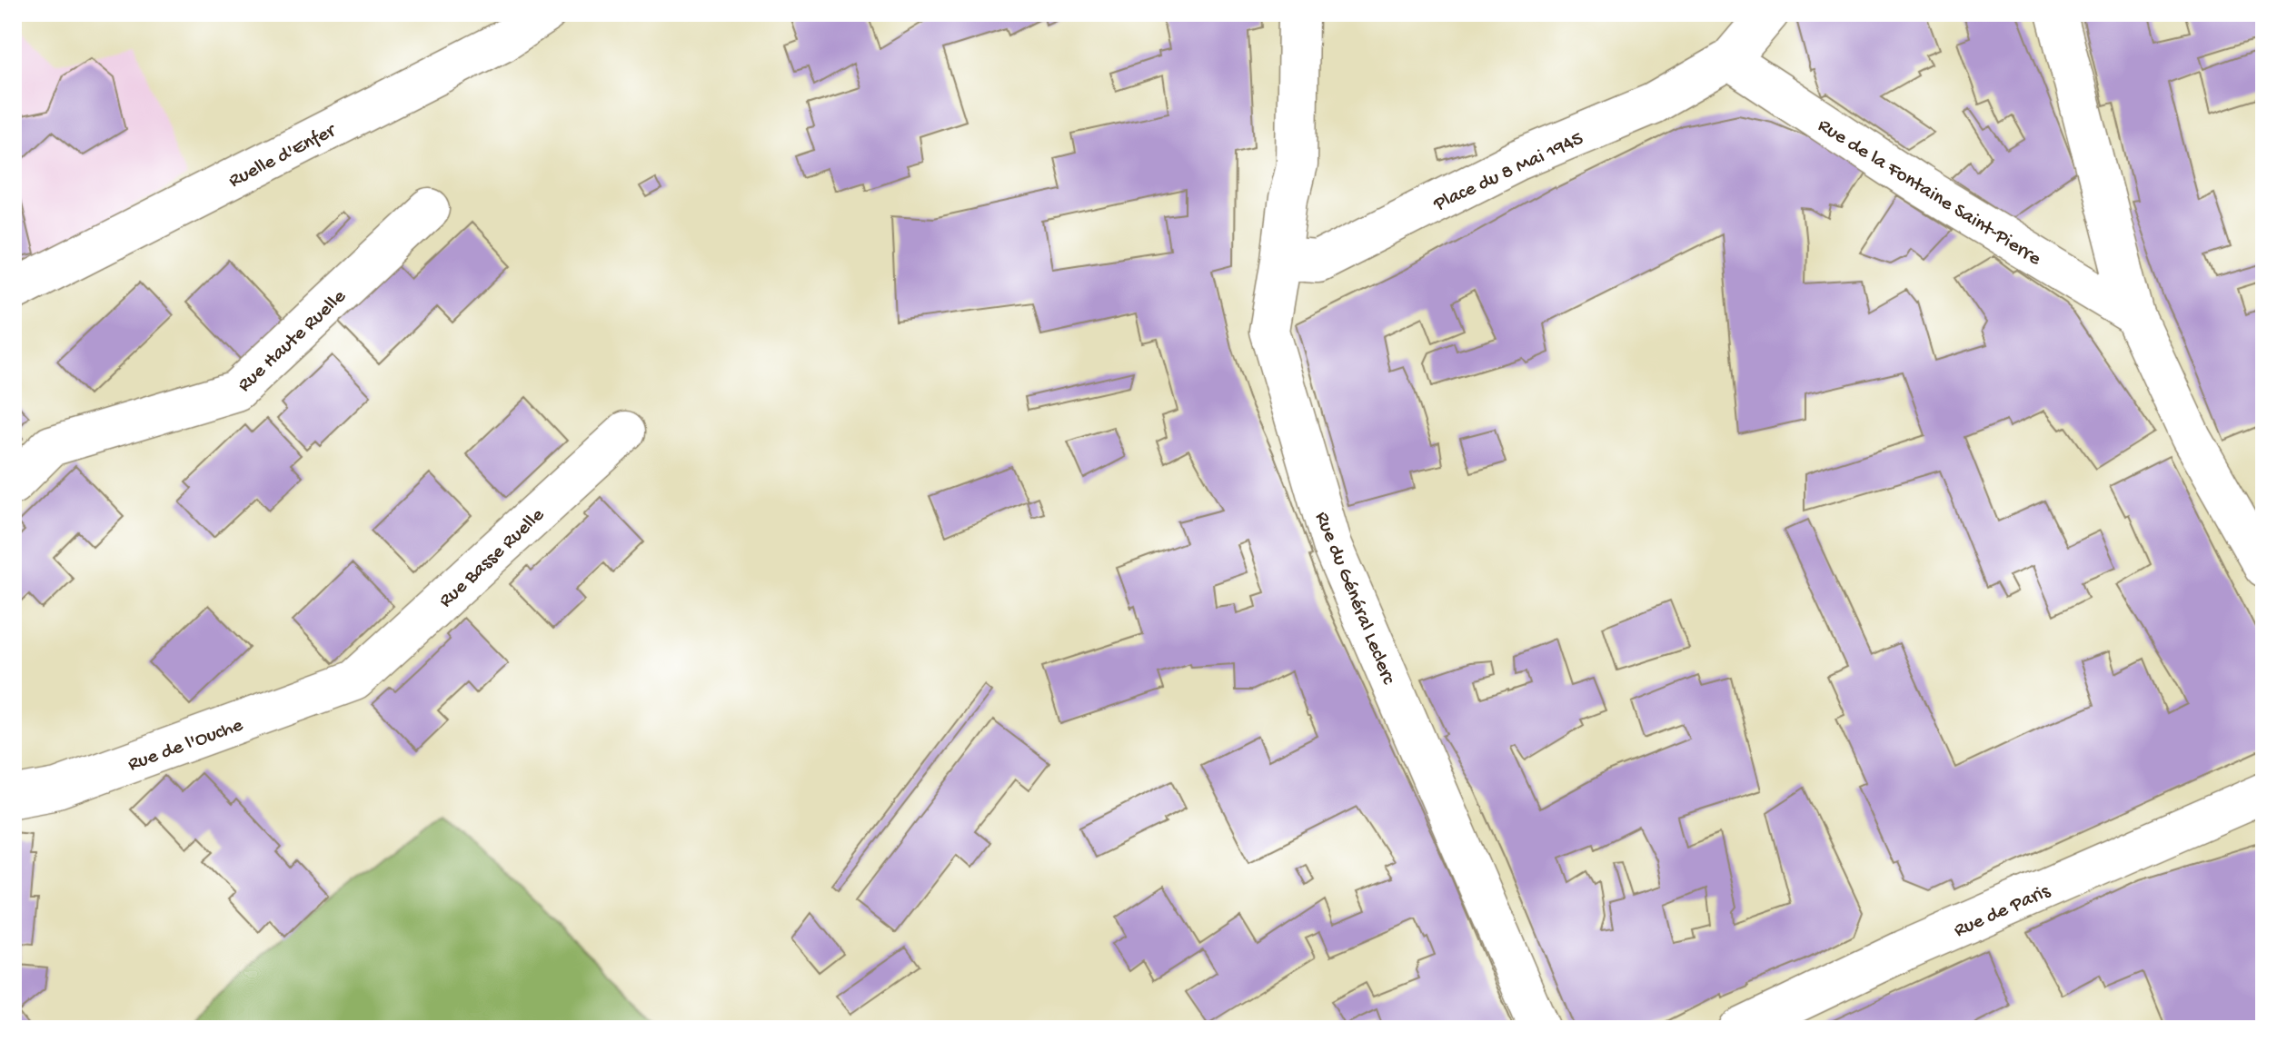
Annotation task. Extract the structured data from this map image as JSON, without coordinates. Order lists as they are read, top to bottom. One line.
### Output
{"streets":{"street":["Ruelle d'Enfer","Place du 8 Mai 1945","Rue de la Fontaine Saint-Pierre","Rue Haute Ruelle","Rue Basse Ruelle","Rue du Général Leclerc","Rue de l'Ouche","Rue de Paris"]},"crossings":[["Place du 8 Mai 1945","Rue de la Fontaine Saint-Pierre"],["Place du 8 Mai 1945","Rue du Général Leclerc"],["Rue Basse Ruelle","Rue de l'Ouche"]]}
